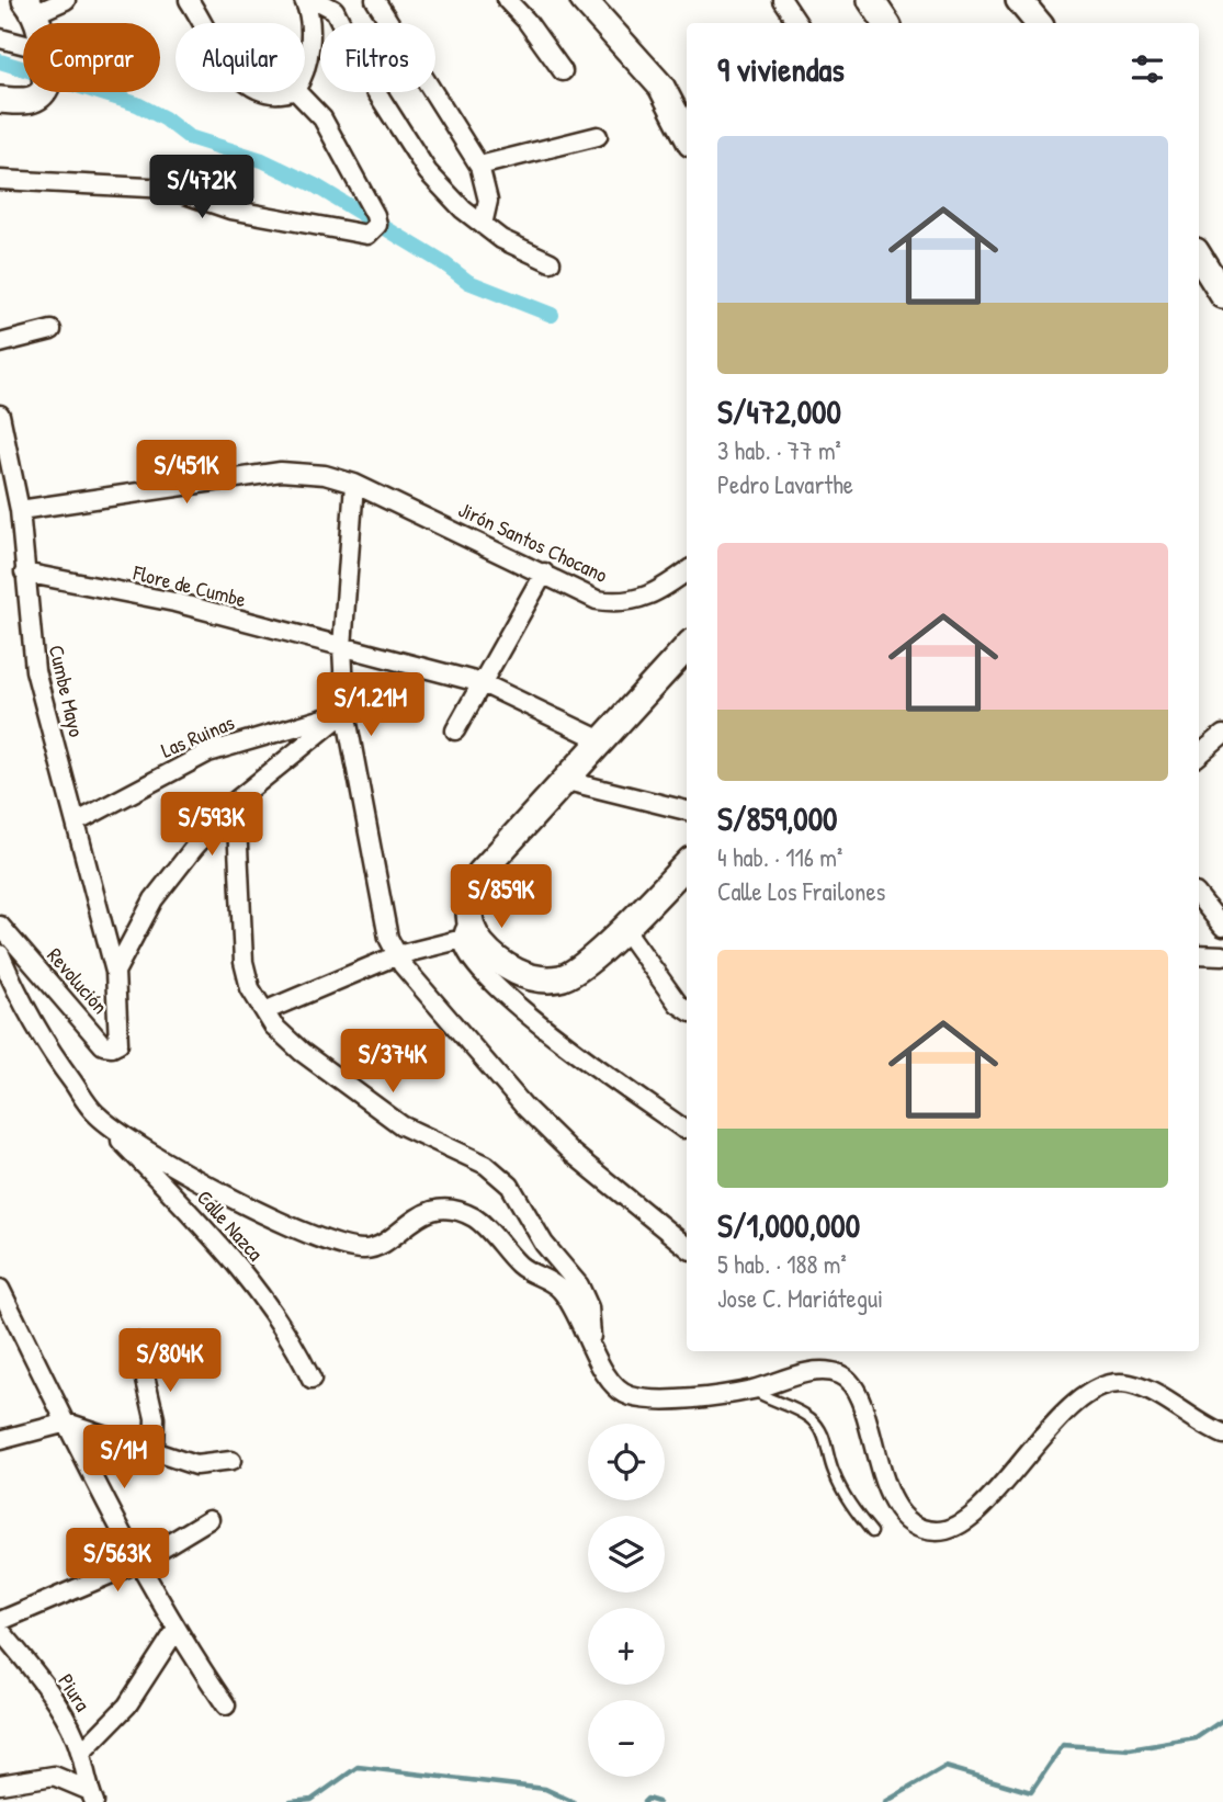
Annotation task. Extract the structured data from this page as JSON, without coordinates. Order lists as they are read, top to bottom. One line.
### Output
{"streets":{"street":["Jirón Santos Chocano","Flore de Cumbe","Cumbe Mayo","Las Ruinas","Revolución","Calle Nazca","Piura"]},"crossings":[["Jirón Santos Chocano","Cumbe Mayo"],["Flore de Cumbe","Cumbe Mayo"],["Cumbe Mayo","Las Ruinas"],["Cumbe Mayo","Revolución"]],"page":{"chip":["Comprar","Alquilar","Filtros"],"heading":"9 viviendas","list":[{"name":"S/472,000","note":"3 hab. · 77 m² · Pedro Lavarthe"},{"name":"S/859,000","note":"4 hab. · 116 m² · Calle Los Frailones"},{"name":"S/1,000,000","note":"5 hab. · 188 m² · Jose C. Mariátegui"}],"price":["S/472K","S/451K","S/1.21M","S/593K","S/859K","S/374K","S/804K","S/1M","S/563K"],"map_buttons":["+","−"]}}
